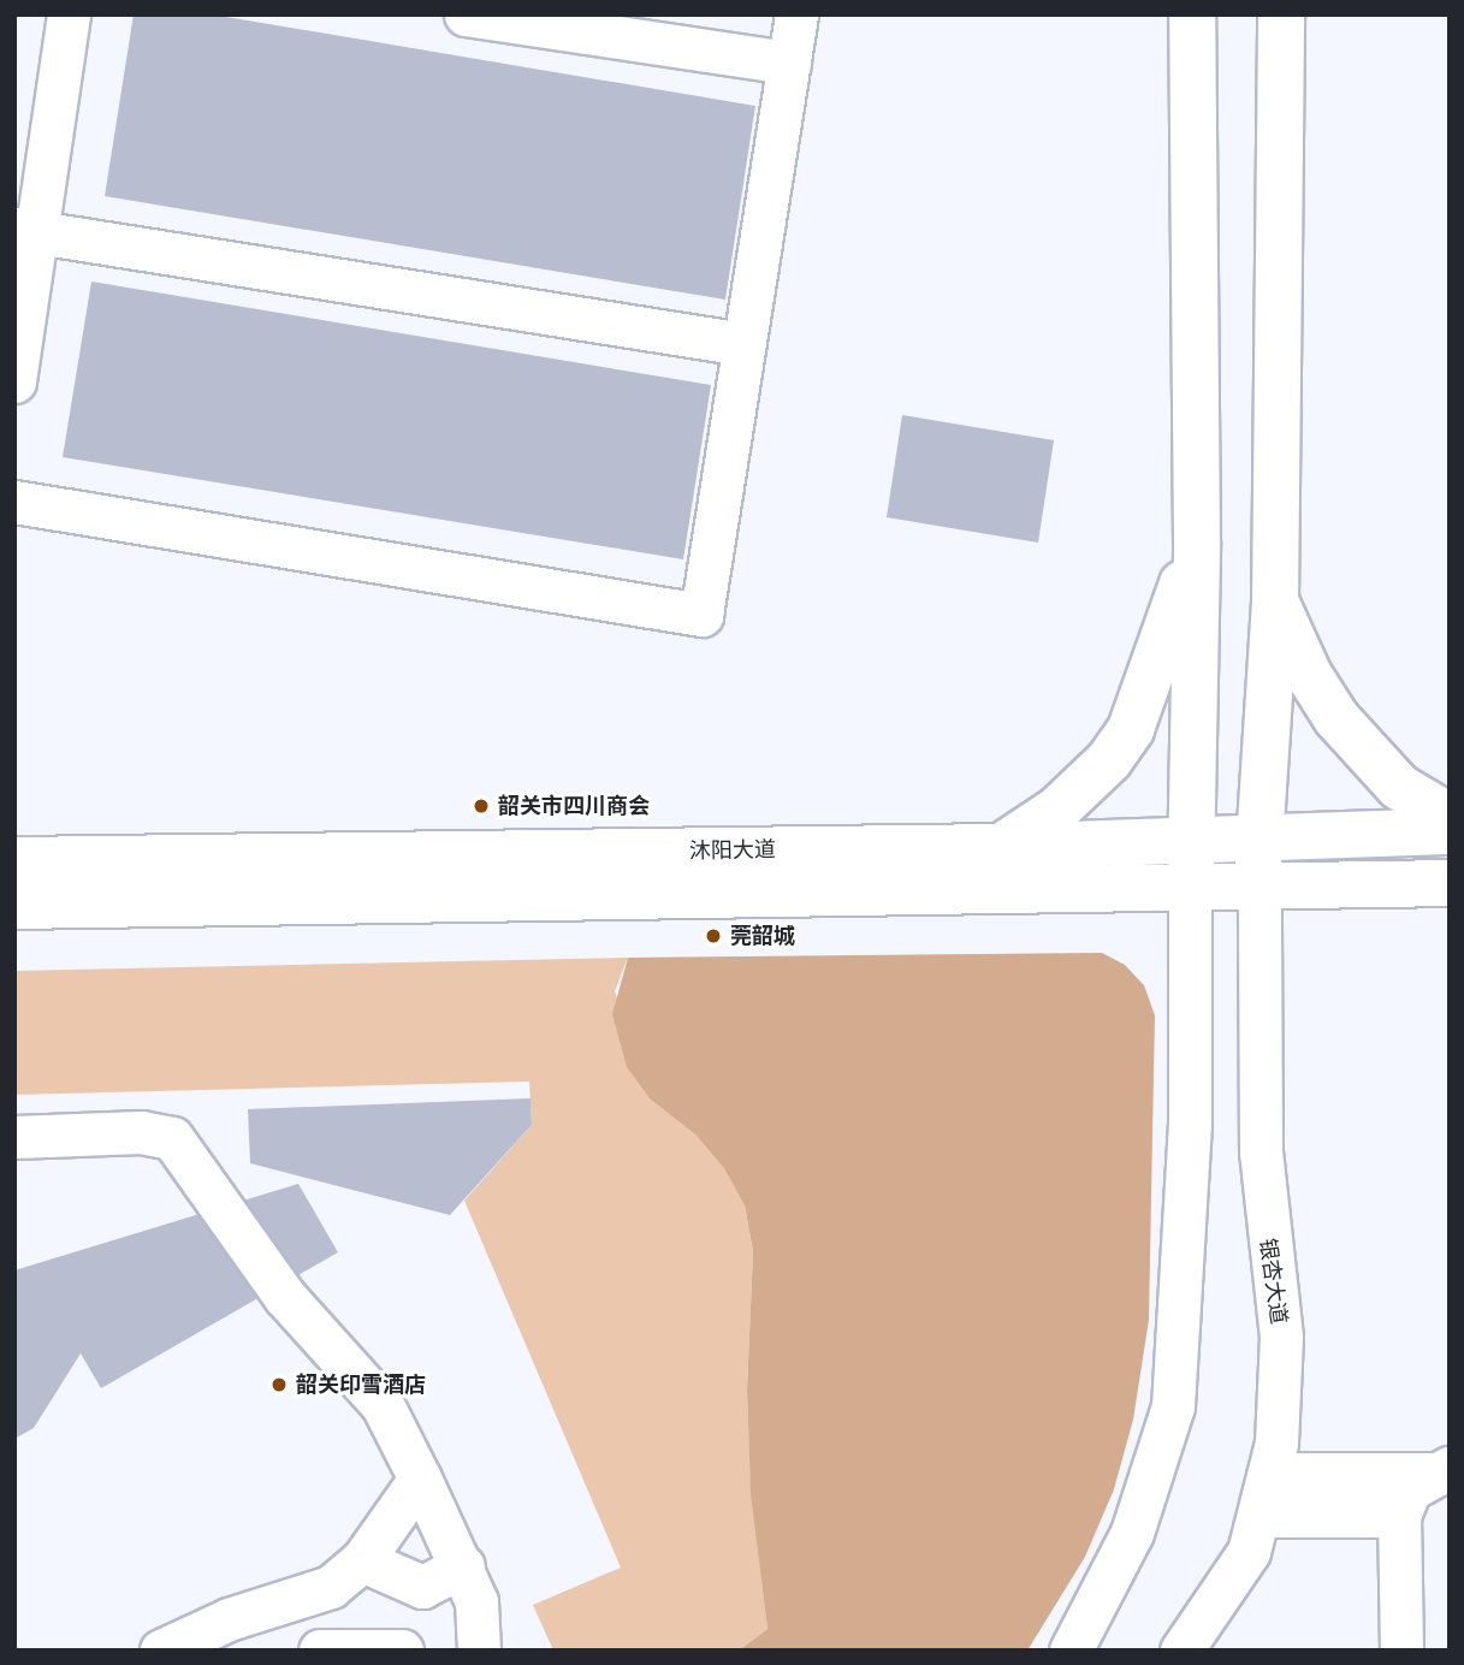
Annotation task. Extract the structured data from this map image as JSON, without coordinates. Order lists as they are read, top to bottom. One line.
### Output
{"streets":{"main road":["沐阳大道"],"street":["银杏大道"]},"crossings":[["沐阳大道","银杏大道"]],"places":["韶关市四川商会","莞韶城","韶关印雪酒店"]}
